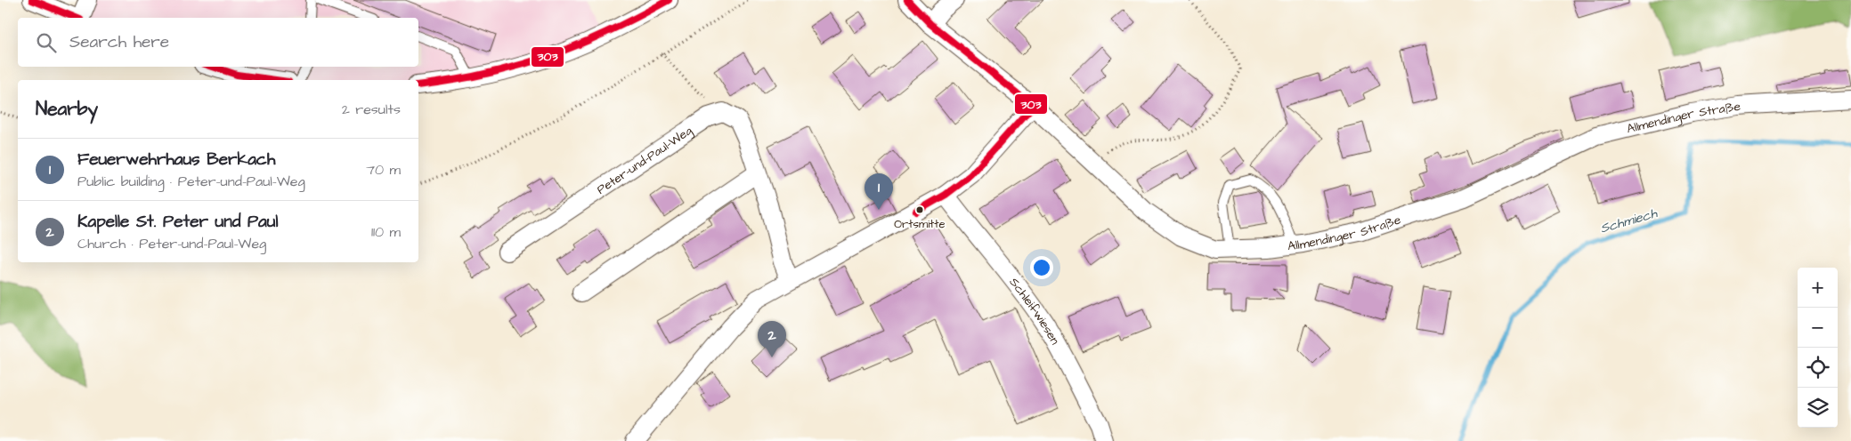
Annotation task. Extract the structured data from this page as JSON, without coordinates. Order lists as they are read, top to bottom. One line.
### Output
{"streets":{"street":["Allmendinger Straße","Peter-und-Paul-Weg","Schleifwiesen"]},"water":["Schmiech"],"places":["Ortsmitte"],"lines":["transit line 303"],"page":{"search":"Search here","heading":["Nearby","2 results"],"list":[{"mark":"1","name":"Feuerwehrhaus Berkach","note":"Public building · Peter-und-Paul-Weg","value":"70 m"},{"mark":"2","name":"Kapelle St. Peter und Paul","note":"Church · Peter-und-Paul-Weg","value":"110 m"}],"pins":["1","2"],"map_buttons":["+","−"]}}
